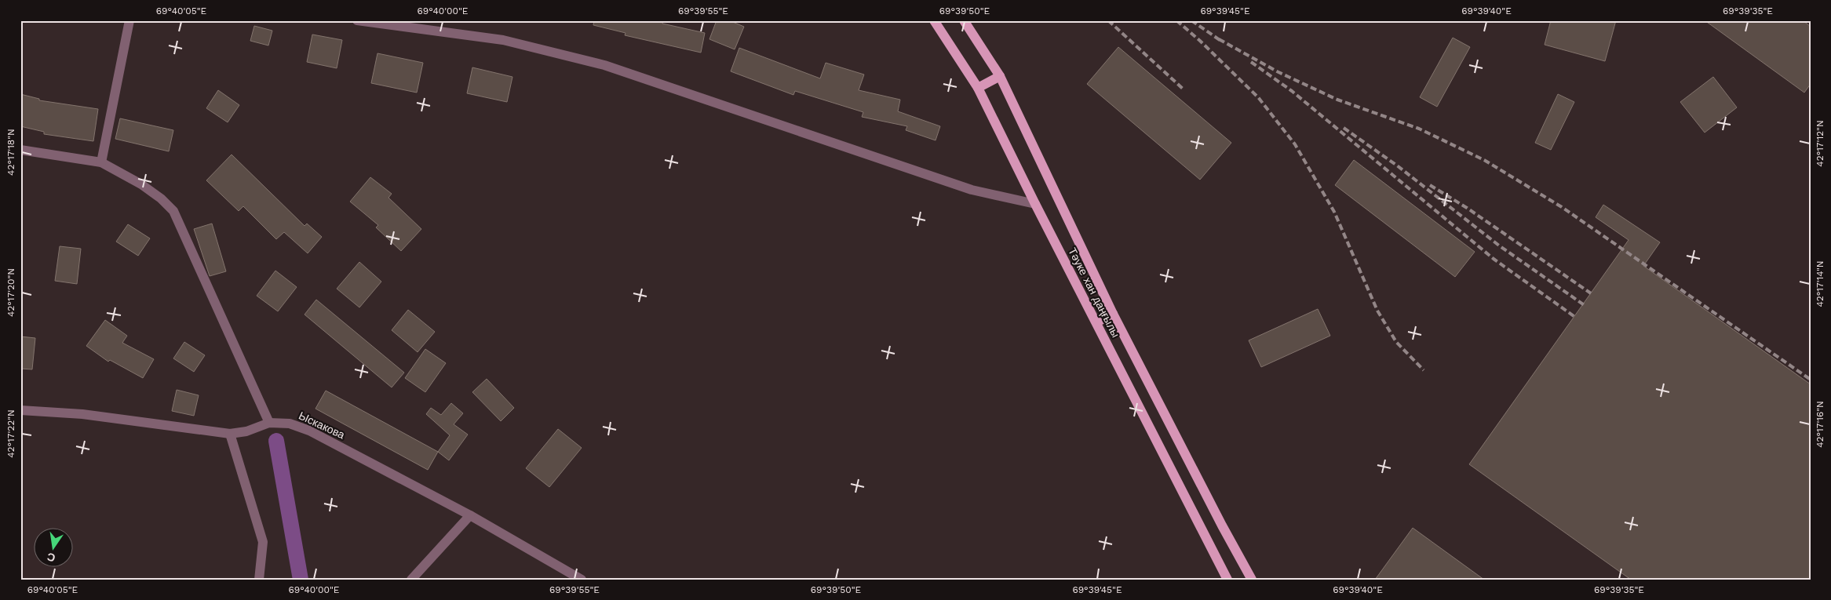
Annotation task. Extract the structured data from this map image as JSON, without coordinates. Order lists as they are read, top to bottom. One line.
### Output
{"streets":{"main road":["Тәуке хан даңғылы"],"street":["Ыскакова"]},"north":"bottom","coordinates":["69°40'05\"E","69°40'00\"E","69°39'55\"E","69°39'50\"E","69°39'45\"E","69°39'40\"E","69°39'35\"E","42°17'12\"N","42°17'18\"N","42°17'14\"N","42°17'20\"N","42°17'16\"N","42°17'22\"N"]}
